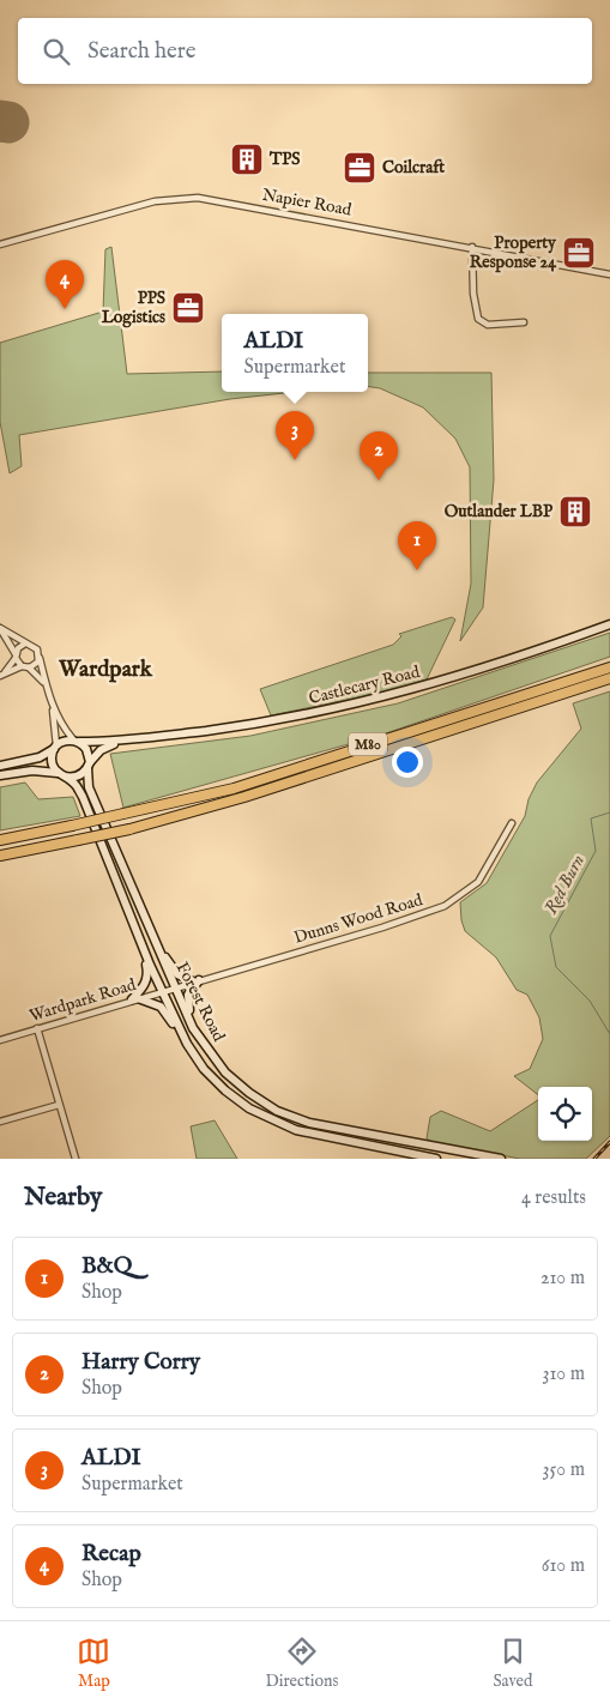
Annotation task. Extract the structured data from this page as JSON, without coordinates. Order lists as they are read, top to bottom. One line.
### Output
{"streets":{"highway":["M80"],"street":["Napier Road","Castlecary Road","Dunns Wood Road","Wardpark Road","Forest Road"]},"crossings":[["Castlecary Road","Forest Road"],["Dunns Wood Road","Wardpark Road"],["Dunns Wood Road","Forest Road"],["Wardpark Road","Forest Road"]],"districts":["Wardpark"],"water":["Red Burn"],"places":{"building":["TPS","Outlander LBP"],"office":["Coilcraft","Property Response 24","PPS Logistics"]},"page":{"search":"Search here","pins":["4","3","2","1"],"popup":["ALDI","Supermarket"],"heading":["Nearby","4 results"],"list":[{"mark":"1","name":"B&Q","note":"Shop","value":"210 m"},{"mark":"2","name":"Harry Corry","note":"Shop","value":"310 m"},{"mark":"3","name":"ALDI","note":"Supermarket","value":"350 m"},{"mark":"4","name":"Recap","note":"Shop","value":"610 m"}],"nav":["Map","Directions","Saved"]}}
